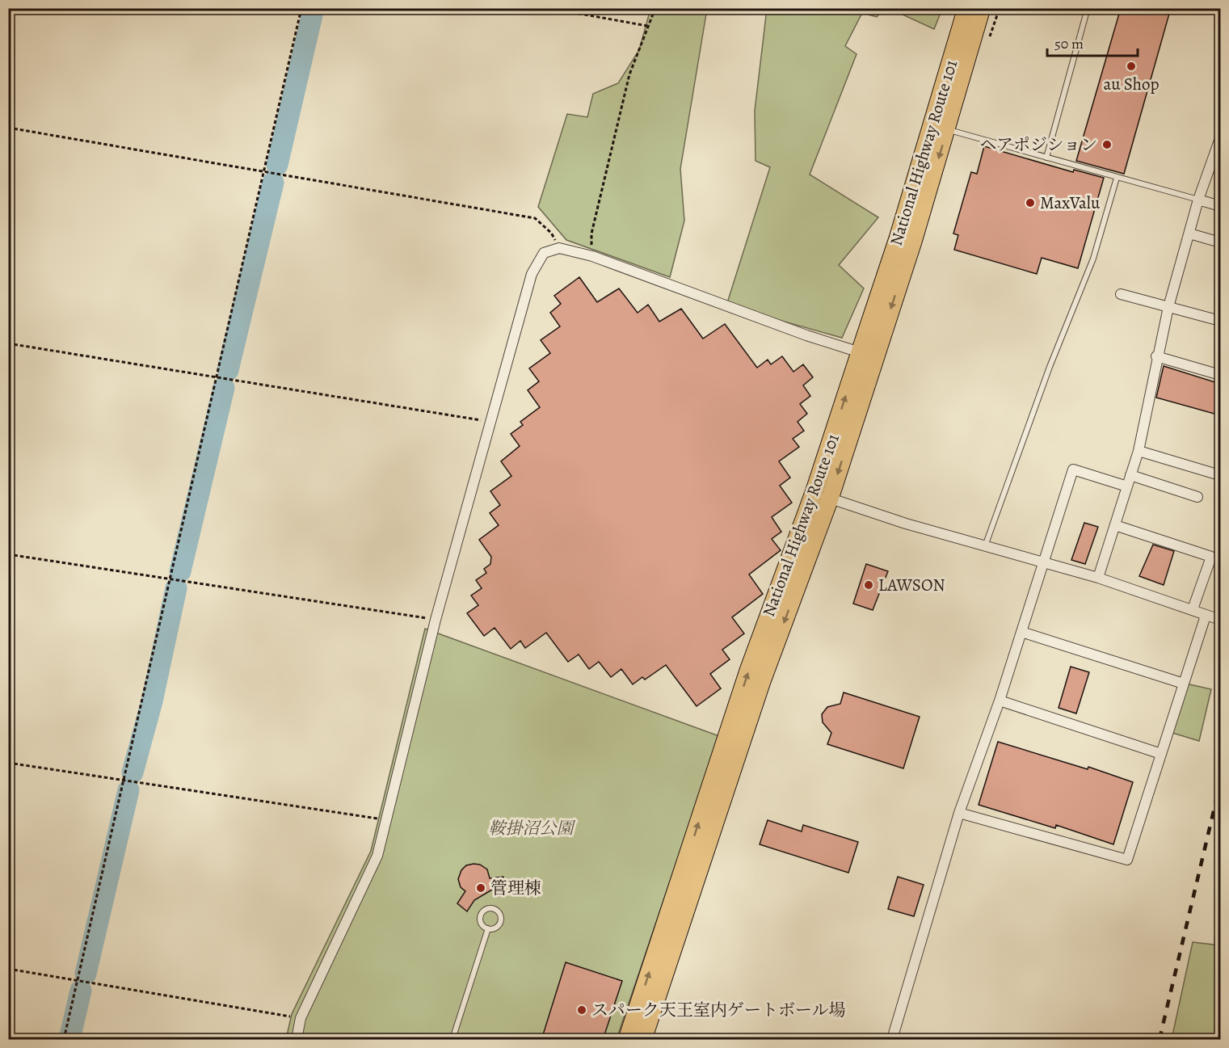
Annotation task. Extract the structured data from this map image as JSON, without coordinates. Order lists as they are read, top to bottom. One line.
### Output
{"streets":{"highway":["National Highway Route 101"]},"parks":["鞍掛沼公園"],"places":["au Shop","ヘアポジション","MaxValu","LAWSON","管理棟","スパーク天王室内ゲートボール場"],"scale_bar":"50 m"}
